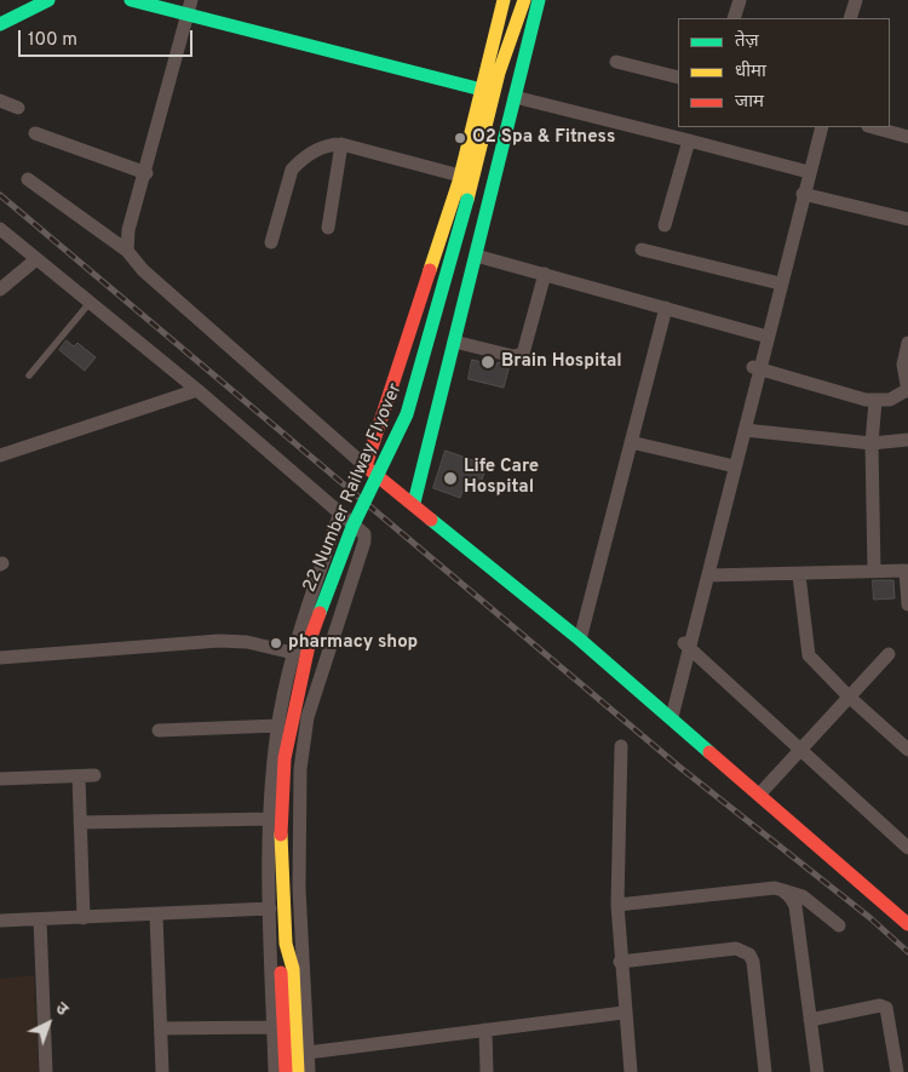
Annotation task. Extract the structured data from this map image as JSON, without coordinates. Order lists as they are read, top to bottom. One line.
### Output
{"streets":{"street":["22 Number Railway Flyover"]},"places":["O2 Spa & Fitness","Brain Hospital","Life Care Hospital","pharmacy shop"],"legend":["तेज़","धीमा","जाम"],"scale_bar":"100 m","north":"top right"}
